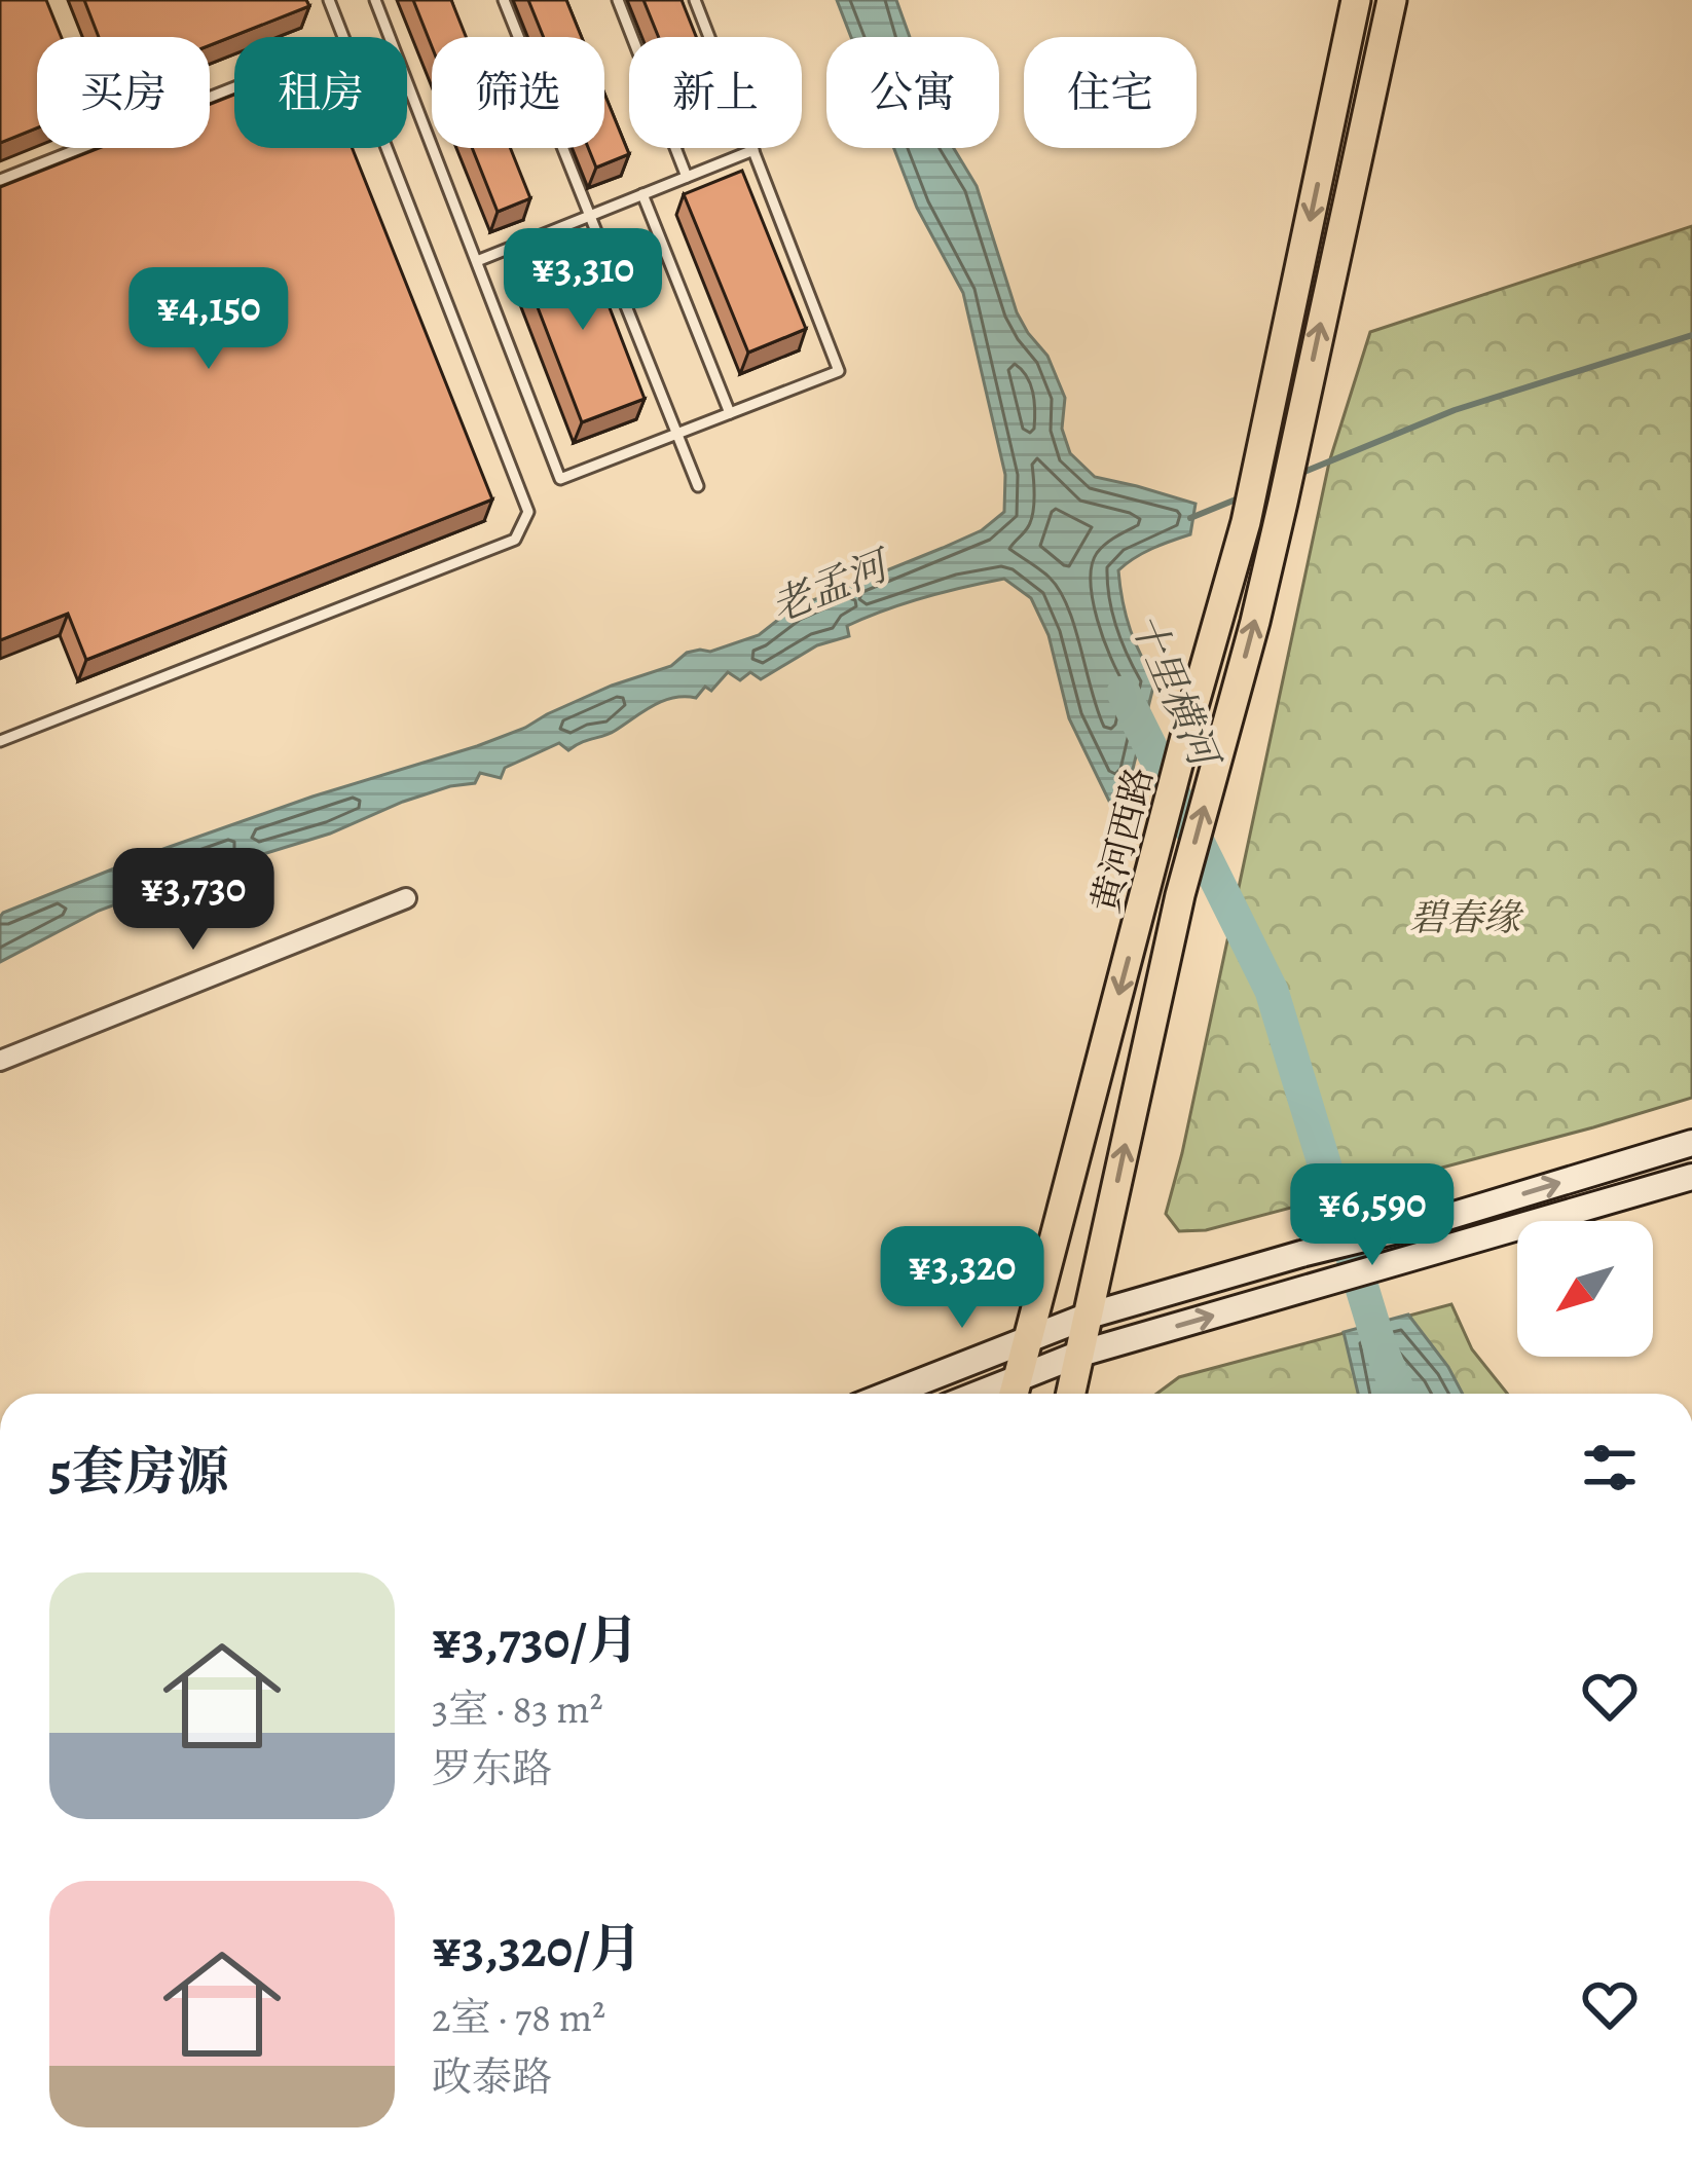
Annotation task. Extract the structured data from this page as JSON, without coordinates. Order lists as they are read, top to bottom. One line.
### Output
{"streets":{"main road":["黄河西路"]},"water":["老孟河","十里横河"],"parks":["碧春缘"],"north":"bottom left","page":{"chip":["买房","租房","筛选","新上","公寓","住宅"],"price":["¥3,310","¥4,150","¥3,730","¥6,590","¥3,320"],"heading":"5套房源","list":[{"name":"¥3,730/月","note":"3室 · 83 m² · 罗东路"},{"name":"¥3,320/月","note":"2室 · 78 m² · 政泰路"}]}}
